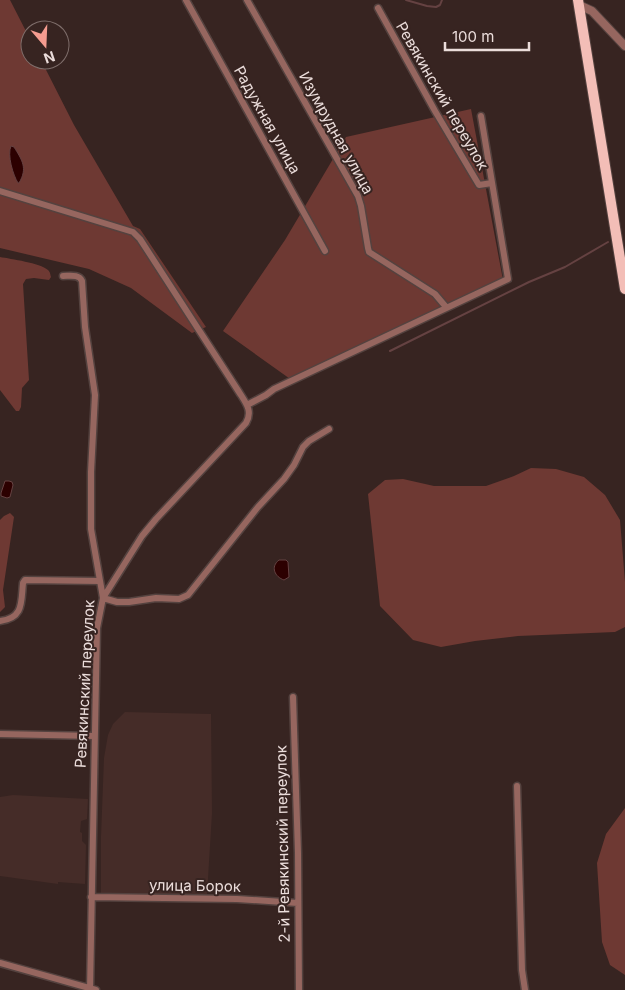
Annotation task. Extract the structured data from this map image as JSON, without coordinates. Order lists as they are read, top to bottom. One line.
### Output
{"streets":{"street":["Ревякинский переулок","Радужная улица","Изумрудная улица","2-й Ревякинский переулок","улица Борок"]},"crossings":[["Ревякинский переулок","улица Борок"],["2-й Ревякинский переулок","улица Борок"]],"scale_bar":"100 m","north":"bottom"}
